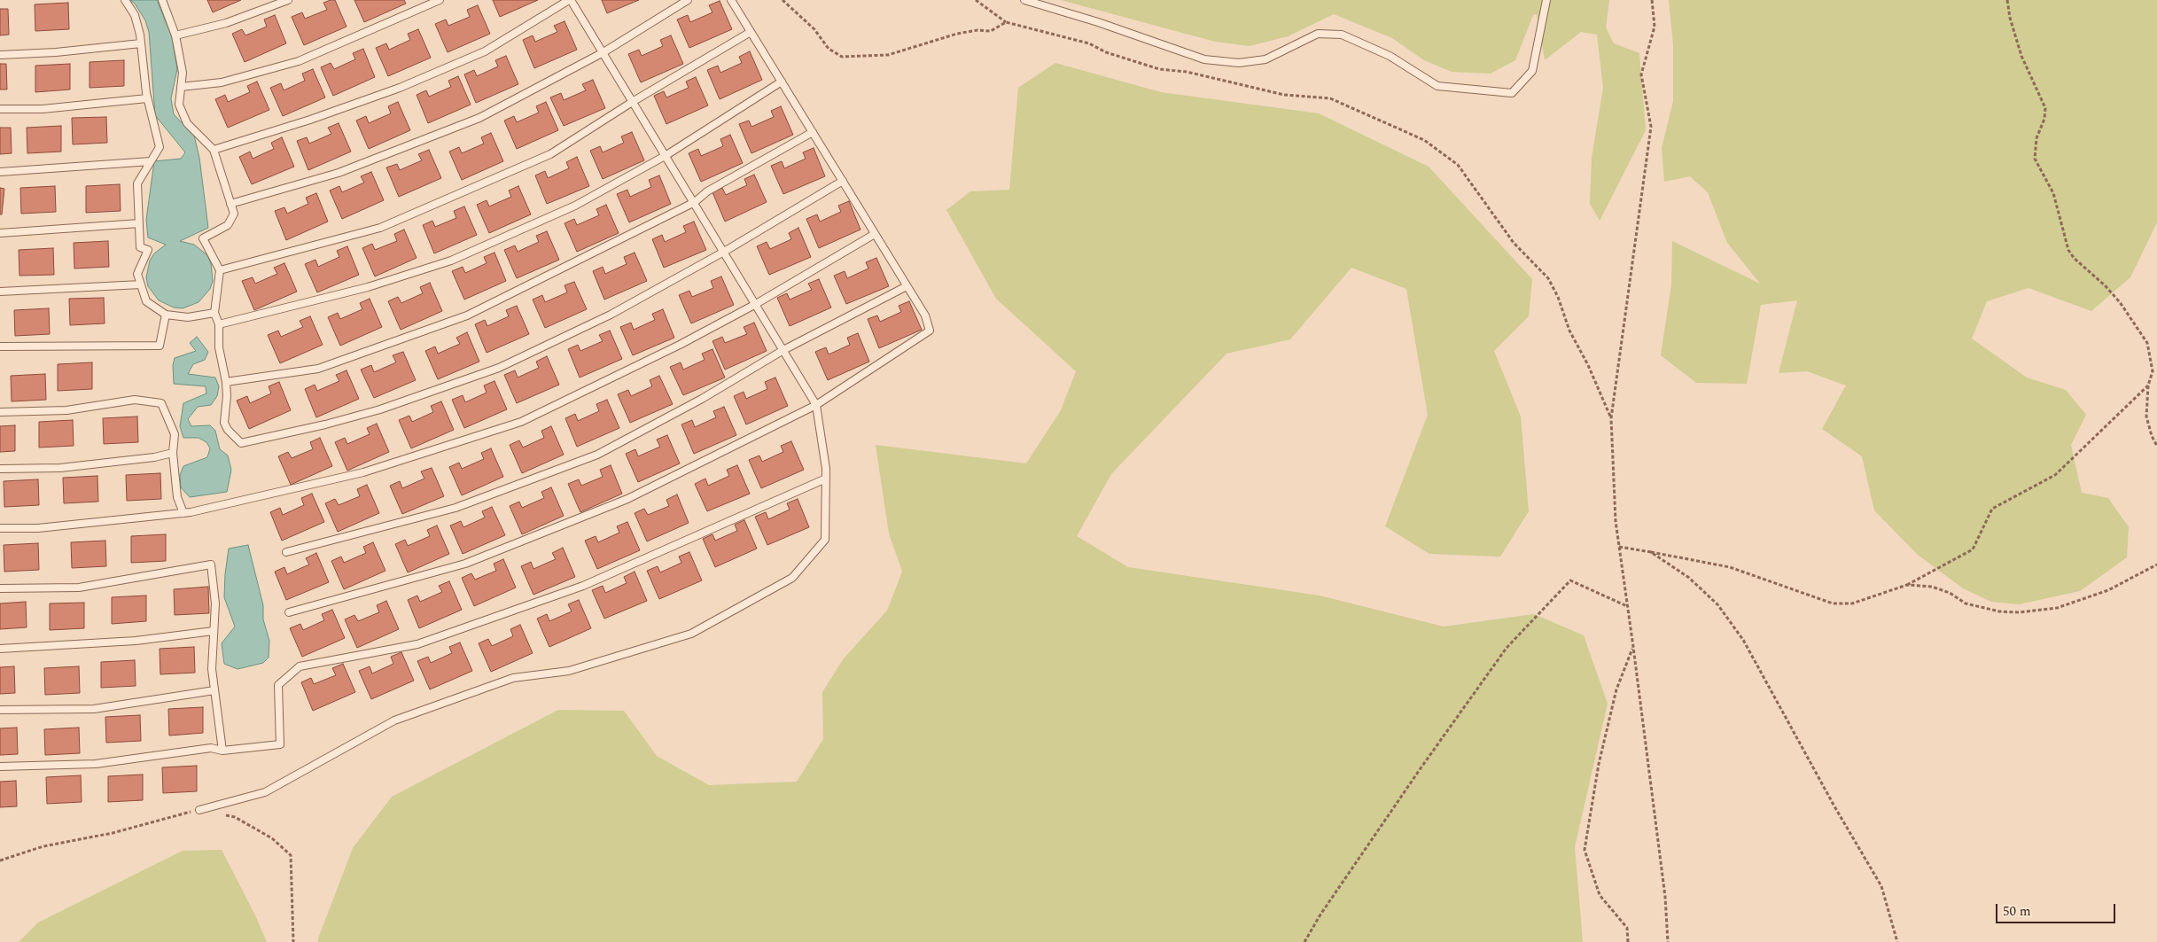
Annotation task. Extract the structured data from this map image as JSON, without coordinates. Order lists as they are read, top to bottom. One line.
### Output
{"scale_bar":"50 m"}
